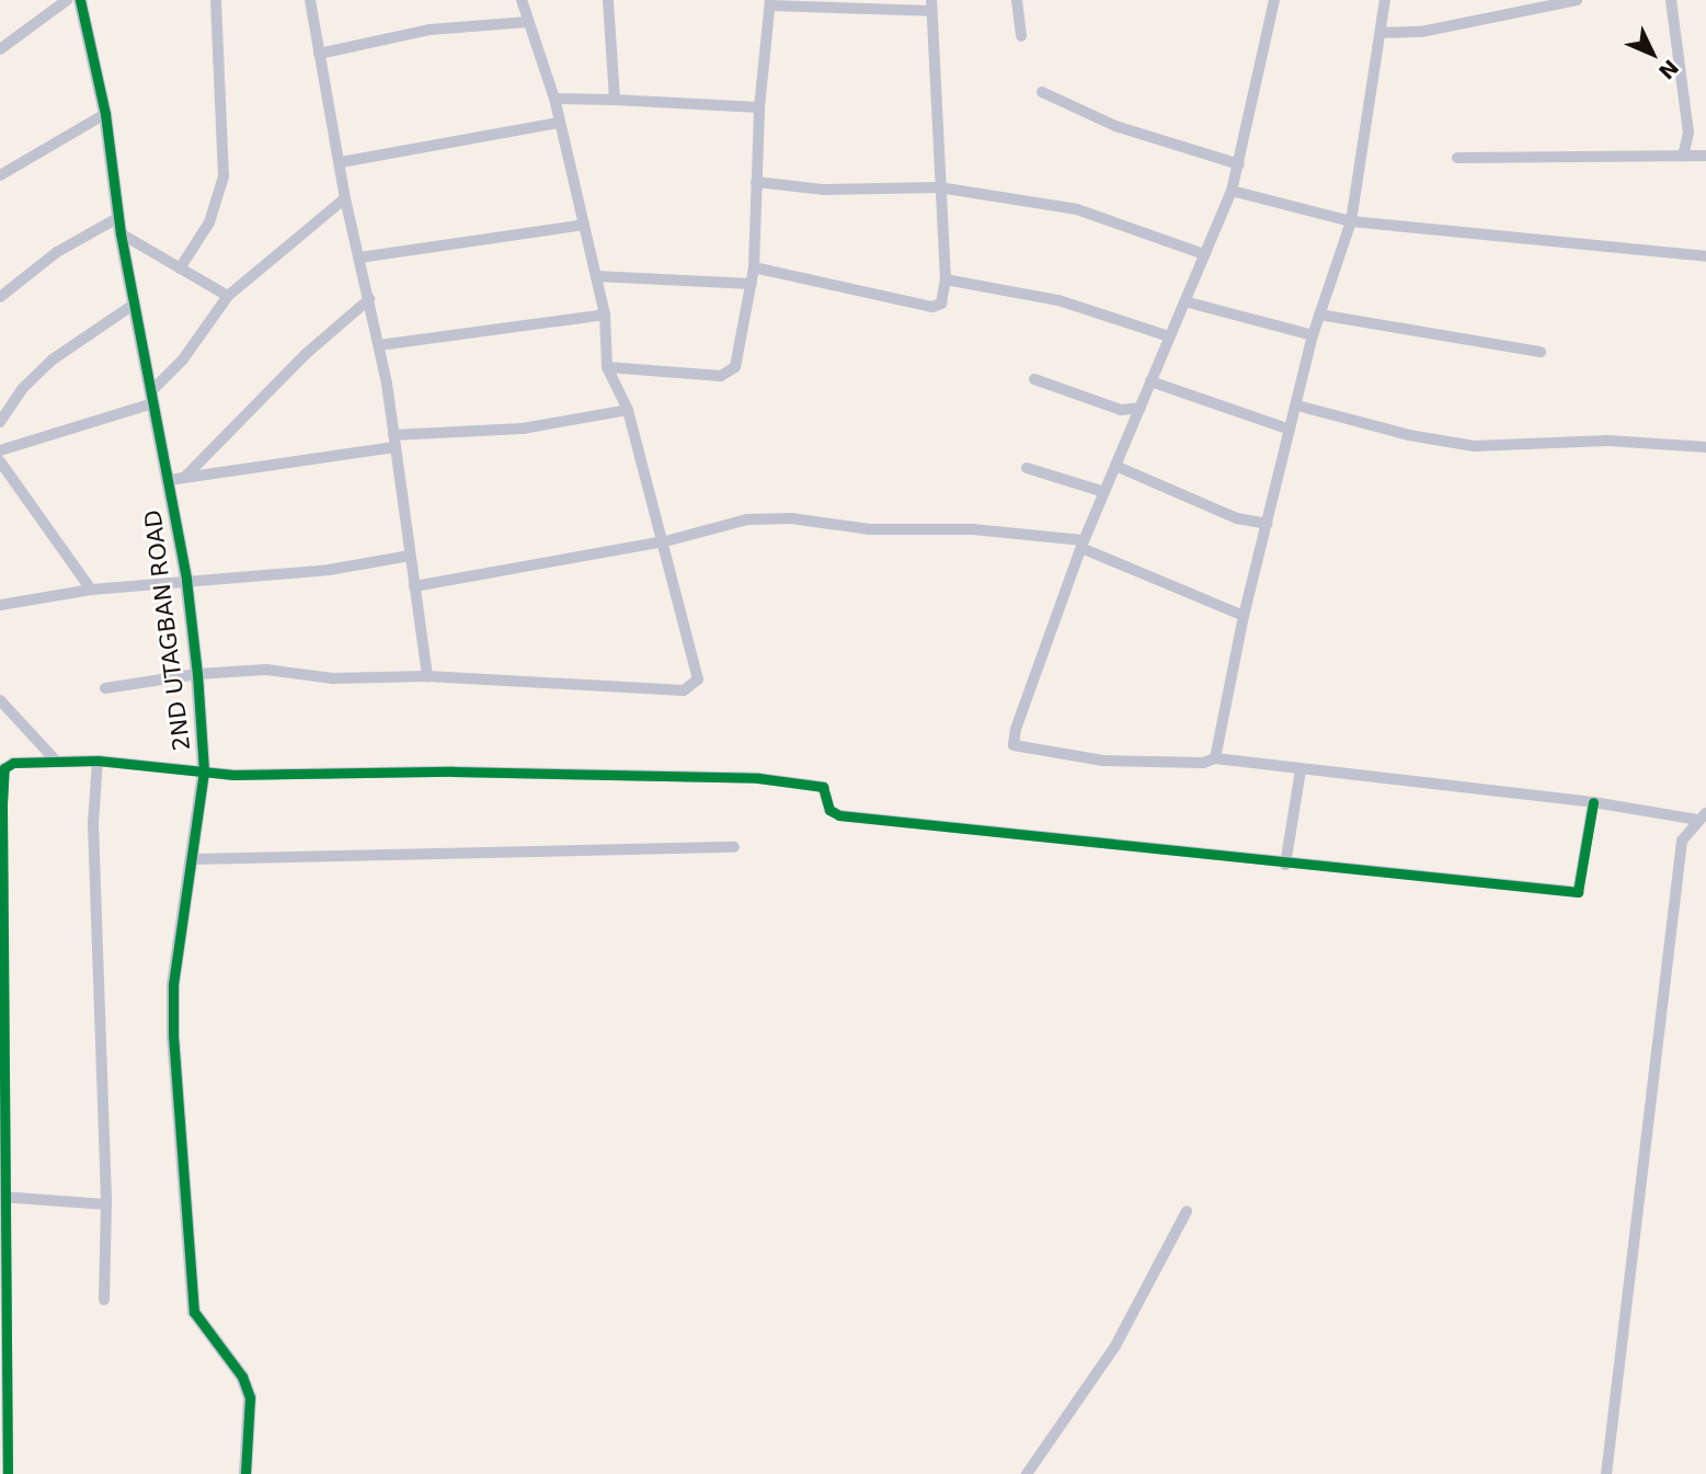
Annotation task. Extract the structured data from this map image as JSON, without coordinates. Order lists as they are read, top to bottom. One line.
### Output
{"streets":{"street":["2ND UTAGBAN ROAD"]},"north":"bottom right"}
